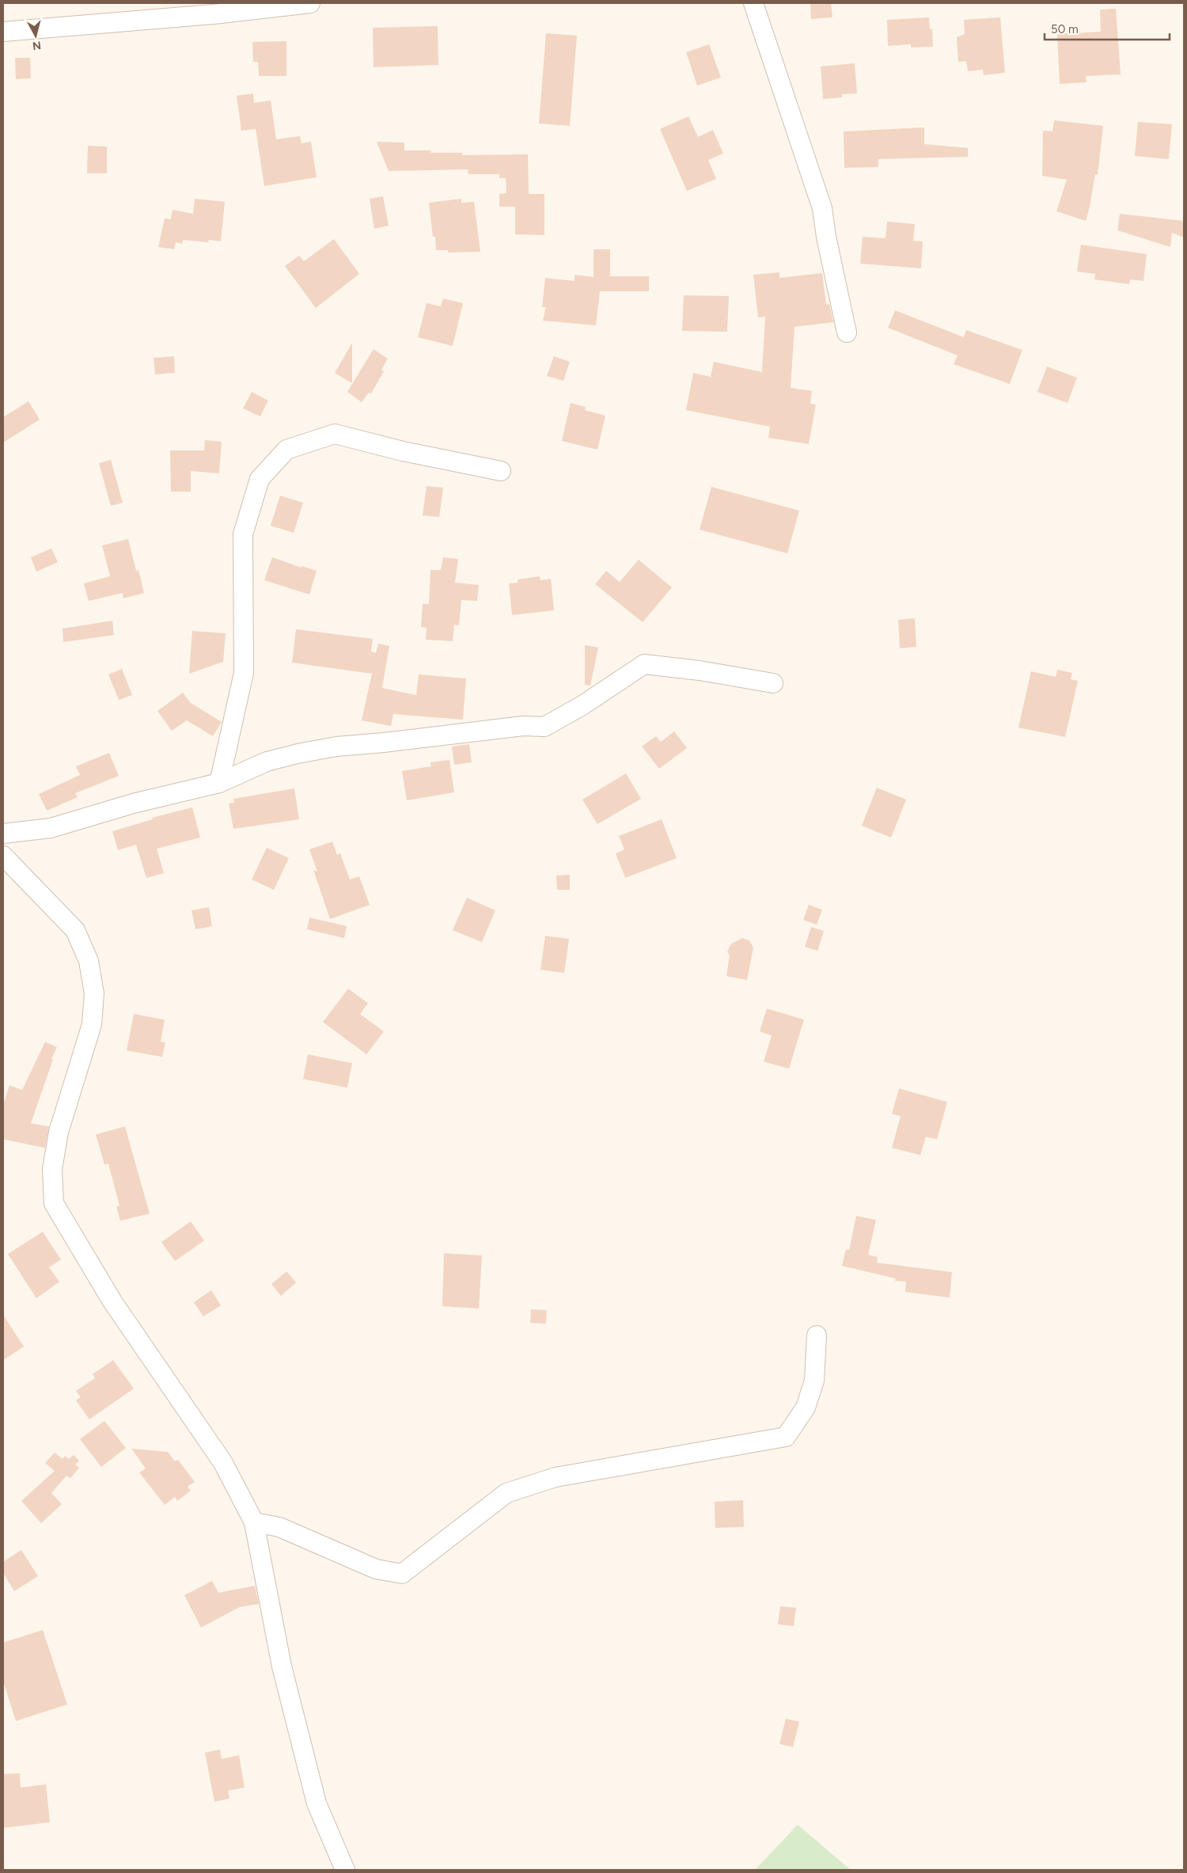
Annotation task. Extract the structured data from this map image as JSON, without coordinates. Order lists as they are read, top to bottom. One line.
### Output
{"scale_bar":"50 m","north":"bottom"}
